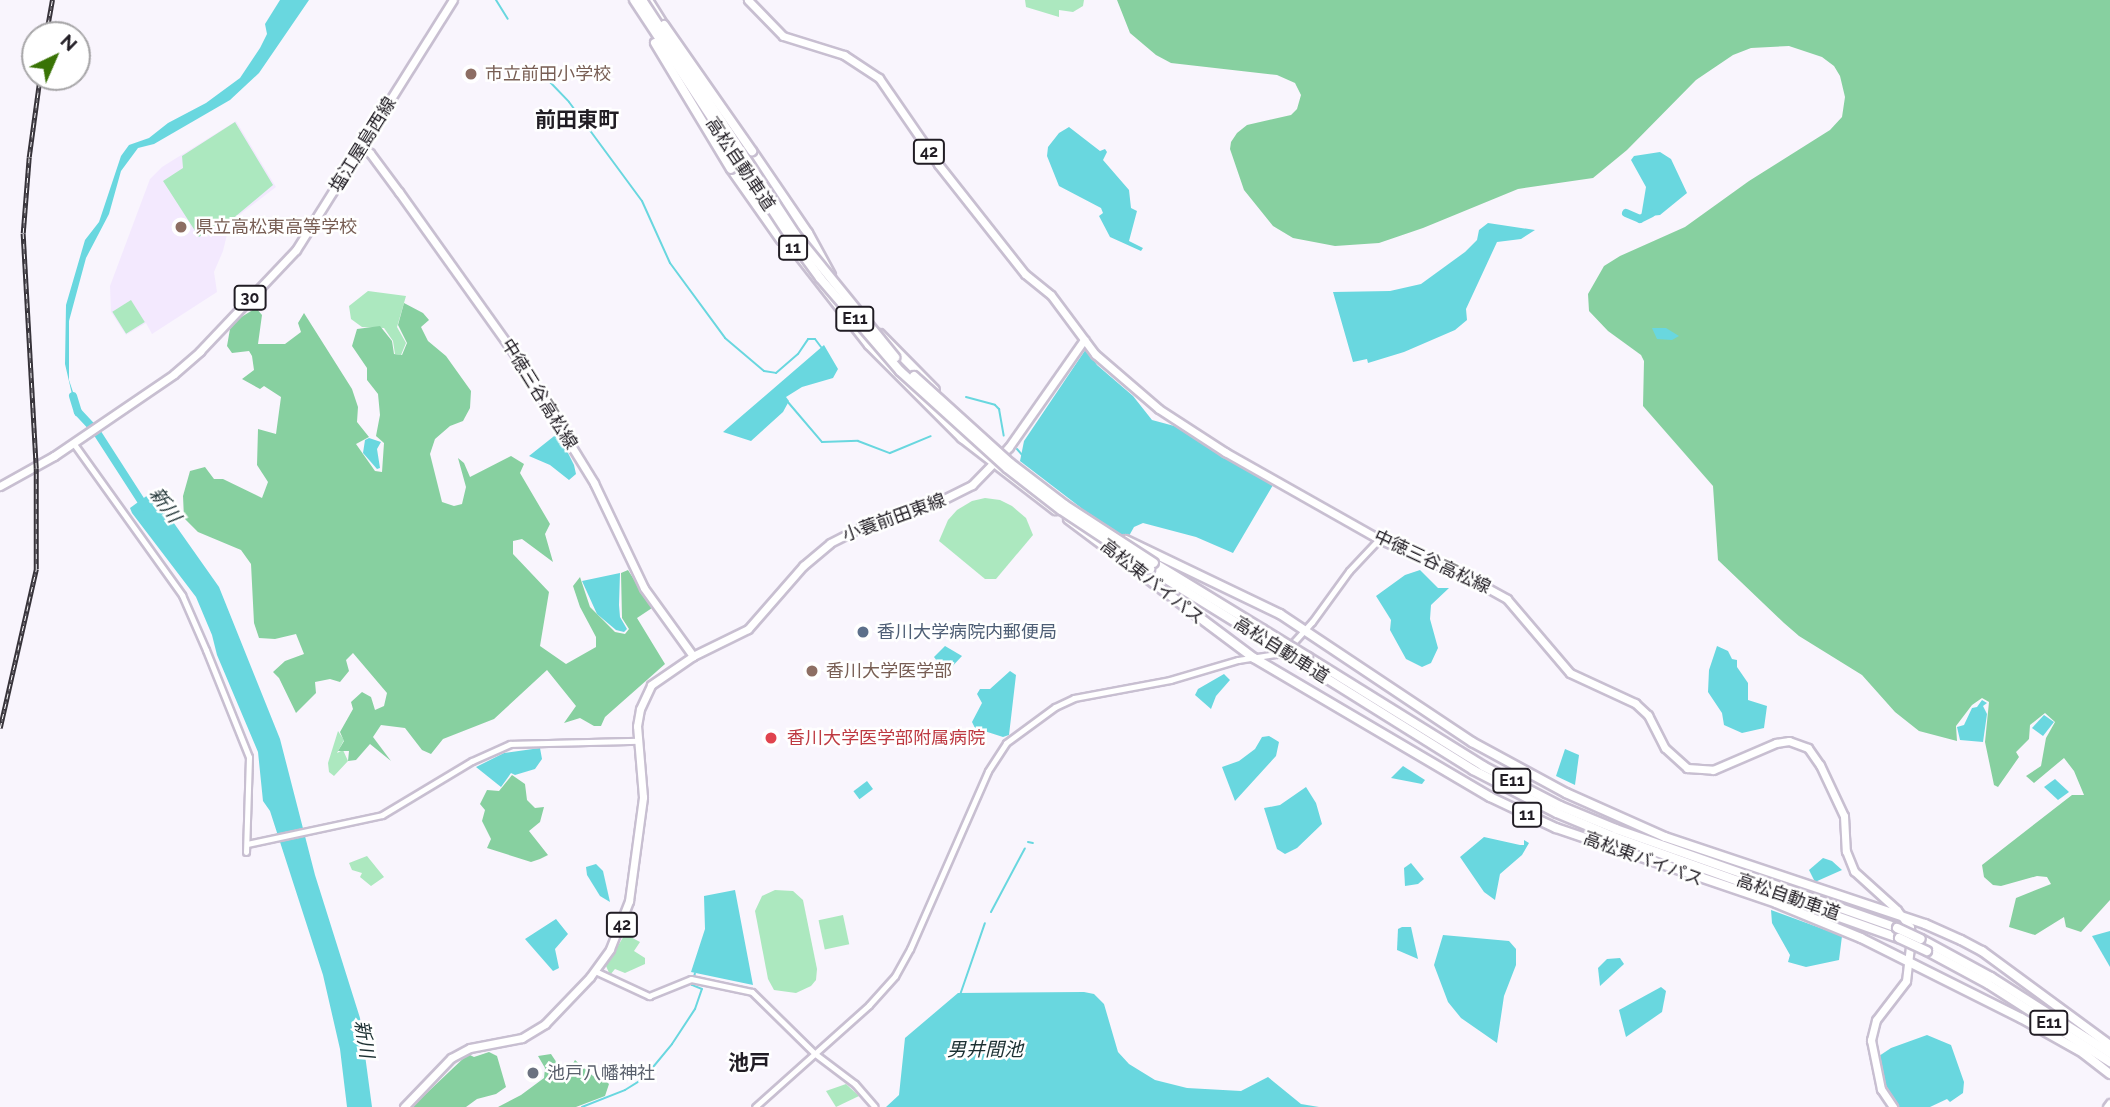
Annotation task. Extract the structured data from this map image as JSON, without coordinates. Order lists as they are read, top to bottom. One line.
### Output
{"streets":{"highway":["高松自動車道","11","E11","高松東バイパス"],"main road":["塩江屋島西線","42","30","中徳三谷高松線","小蓑前田東線"]},"crossings":[["塩江屋島西線","中徳三谷高松線"],["42","中徳三谷高松線"],["42","小蓑前田東線"],["高松自動車道","高松東バイパス"],["中徳三谷高松線","小蓑前田東線"],["中徳三谷高松線","高松東バイパス"],["小蓑前田東線","高松東バイパス"]],"districts":["前田東町","池戸"],"water":["新川","男井間池"],"places":["市立前田小学校","県立高松東高等学校","香川大学病院内郵便局","香川大学医学部","香川大学医学部附属病院","池戸八幡神社"],"north":"top right"}
